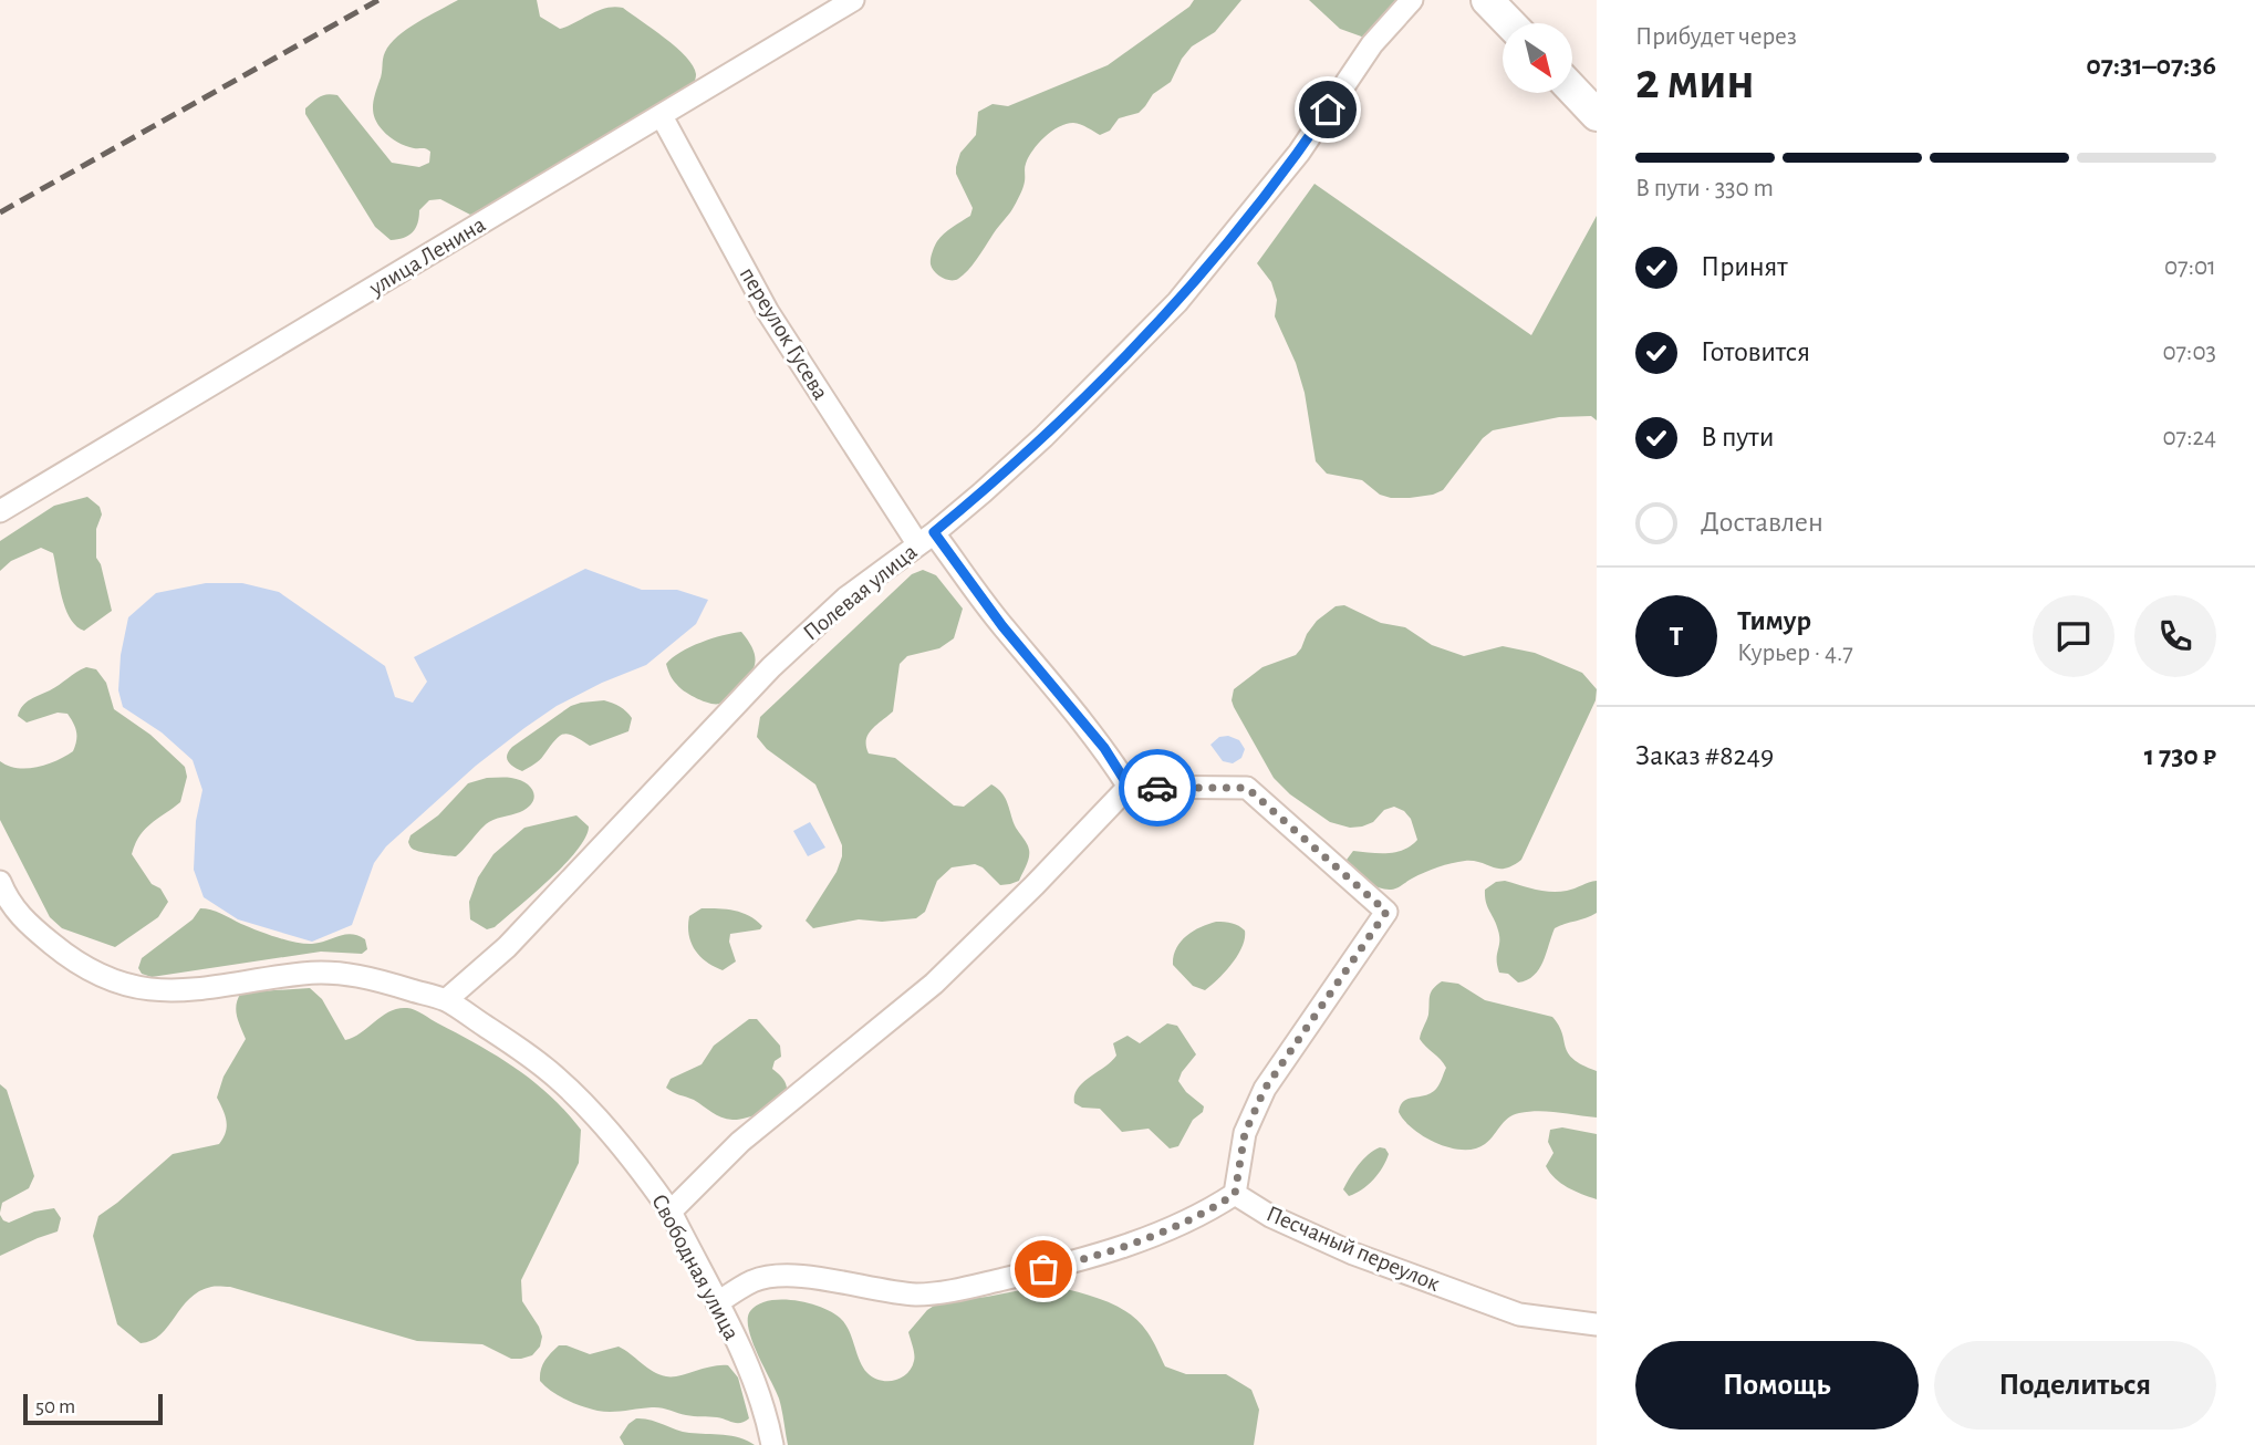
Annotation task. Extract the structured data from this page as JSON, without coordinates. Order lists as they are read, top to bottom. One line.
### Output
{"streets":{"street":["улица Ленина","переулок Гусева","Полевая улица","Песчаный переулок","Свободная улица"]},"crossings":[["улица Ленина","переулок Гусева"],["переулок Гусева","Полевая улица"],["Полевая улица","Свободная улица"]],"scale_bar":"50 m","north":"bottom right","page":{"heading":["2 мин","Прибудет через","07:31–07:36"],"panel":["Тимур","Курьер · 4.7","Заказ #8249","1 730 ₽"],"bar":"В пути · 330 m","list":[["Принят","07:01"],["Готовится","07:03"],["В пути","07:24"],"Доставлен"],"round":"Т","buttons":["Помощь","Поделиться"],"scale":"50 m"}}
